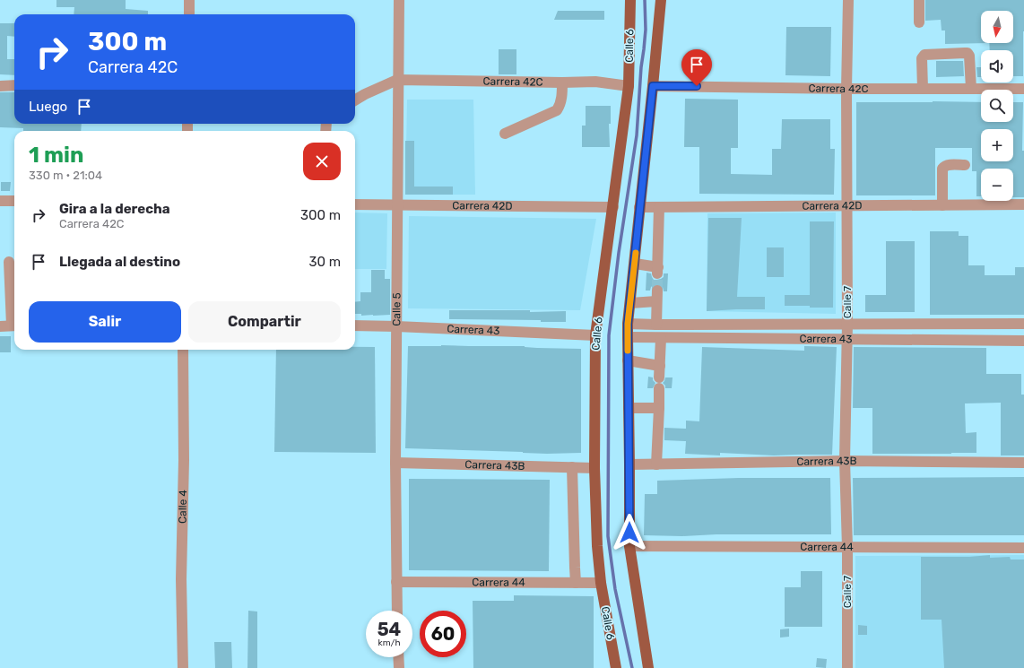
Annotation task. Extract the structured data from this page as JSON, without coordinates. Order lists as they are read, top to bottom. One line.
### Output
{"streets":{"main road":["Calle 6"],"street":["Carrera 42C","Carrera 42D","Calle 7","Calle 5","Carrera 43","Carrera 43B","Calle 4","Carrera 44"]},"crossings":[["Calle 6","Carrera 42C"],["Calle 6","Carrera 42D"],["Calle 6","Carrera 43"],["Calle 6","Carrera 43B"],["Calle 6","Carrera 44"],["Carrera 42C","Calle 7"],["Carrera 42C","Calle 5"],["Carrera 42D","Calle 7"],["Carrera 42D","Calle 5"],["Calle 7","Carrera 43"],["Calle 7","Carrera 43B"],["Calle 7","Carrera 44"],["Calle 5","Carrera 43"],["Calle 5","Carrera 43B"],["Calle 5","Carrera 44"]],"north":"bottom","page":{"map_buttons":["+","−"],"turn":["300 m","Carrera 42C"],"then":"Luego","heading":["1 min","330 m · 21:04"],"list":[{"name":"Gira a la derecha","note":"Carrera 42C","value":"300 m"},{"name":"Llegada al destino","value":"30 m"}],"buttons":["Salir","Compartir"],"speed":"54 km/h","limit":"60"}}
